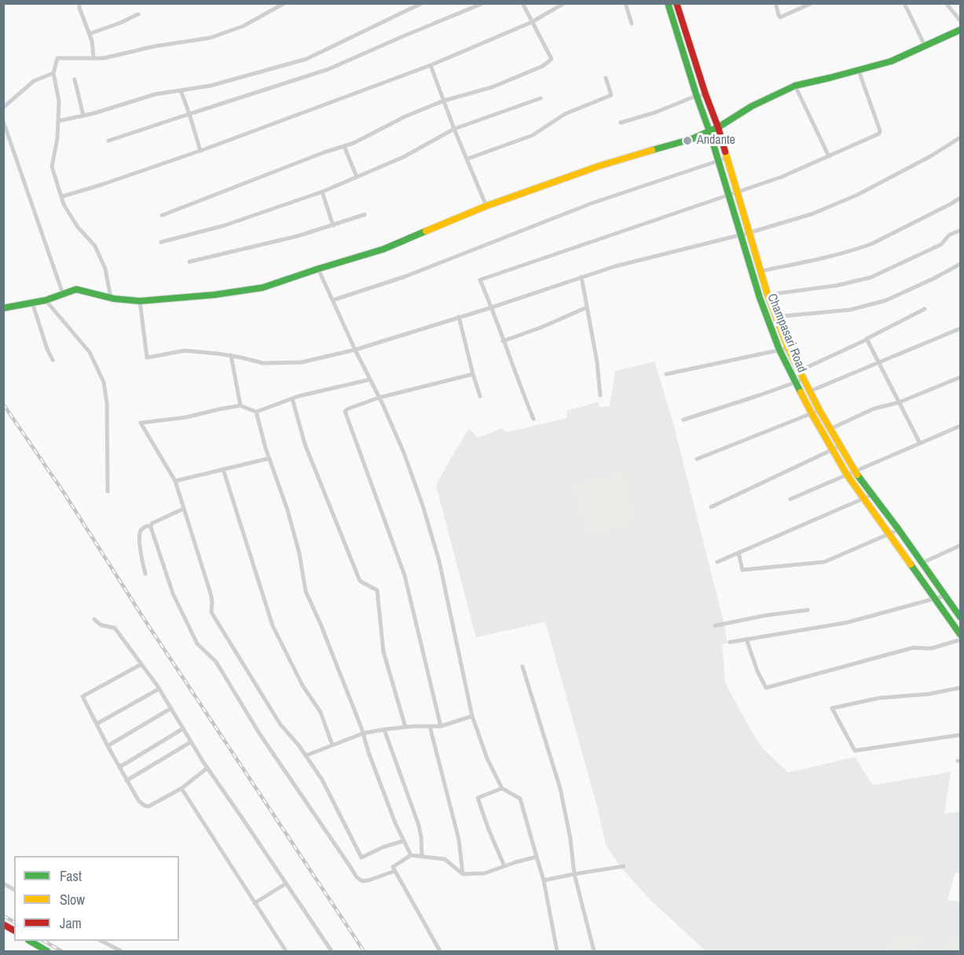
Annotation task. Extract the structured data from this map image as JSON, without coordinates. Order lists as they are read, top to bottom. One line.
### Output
{"streets":{"main road":["Champasari Road"]},"places":["Andante"],"legend":["Fast","Slow","Jam"]}
